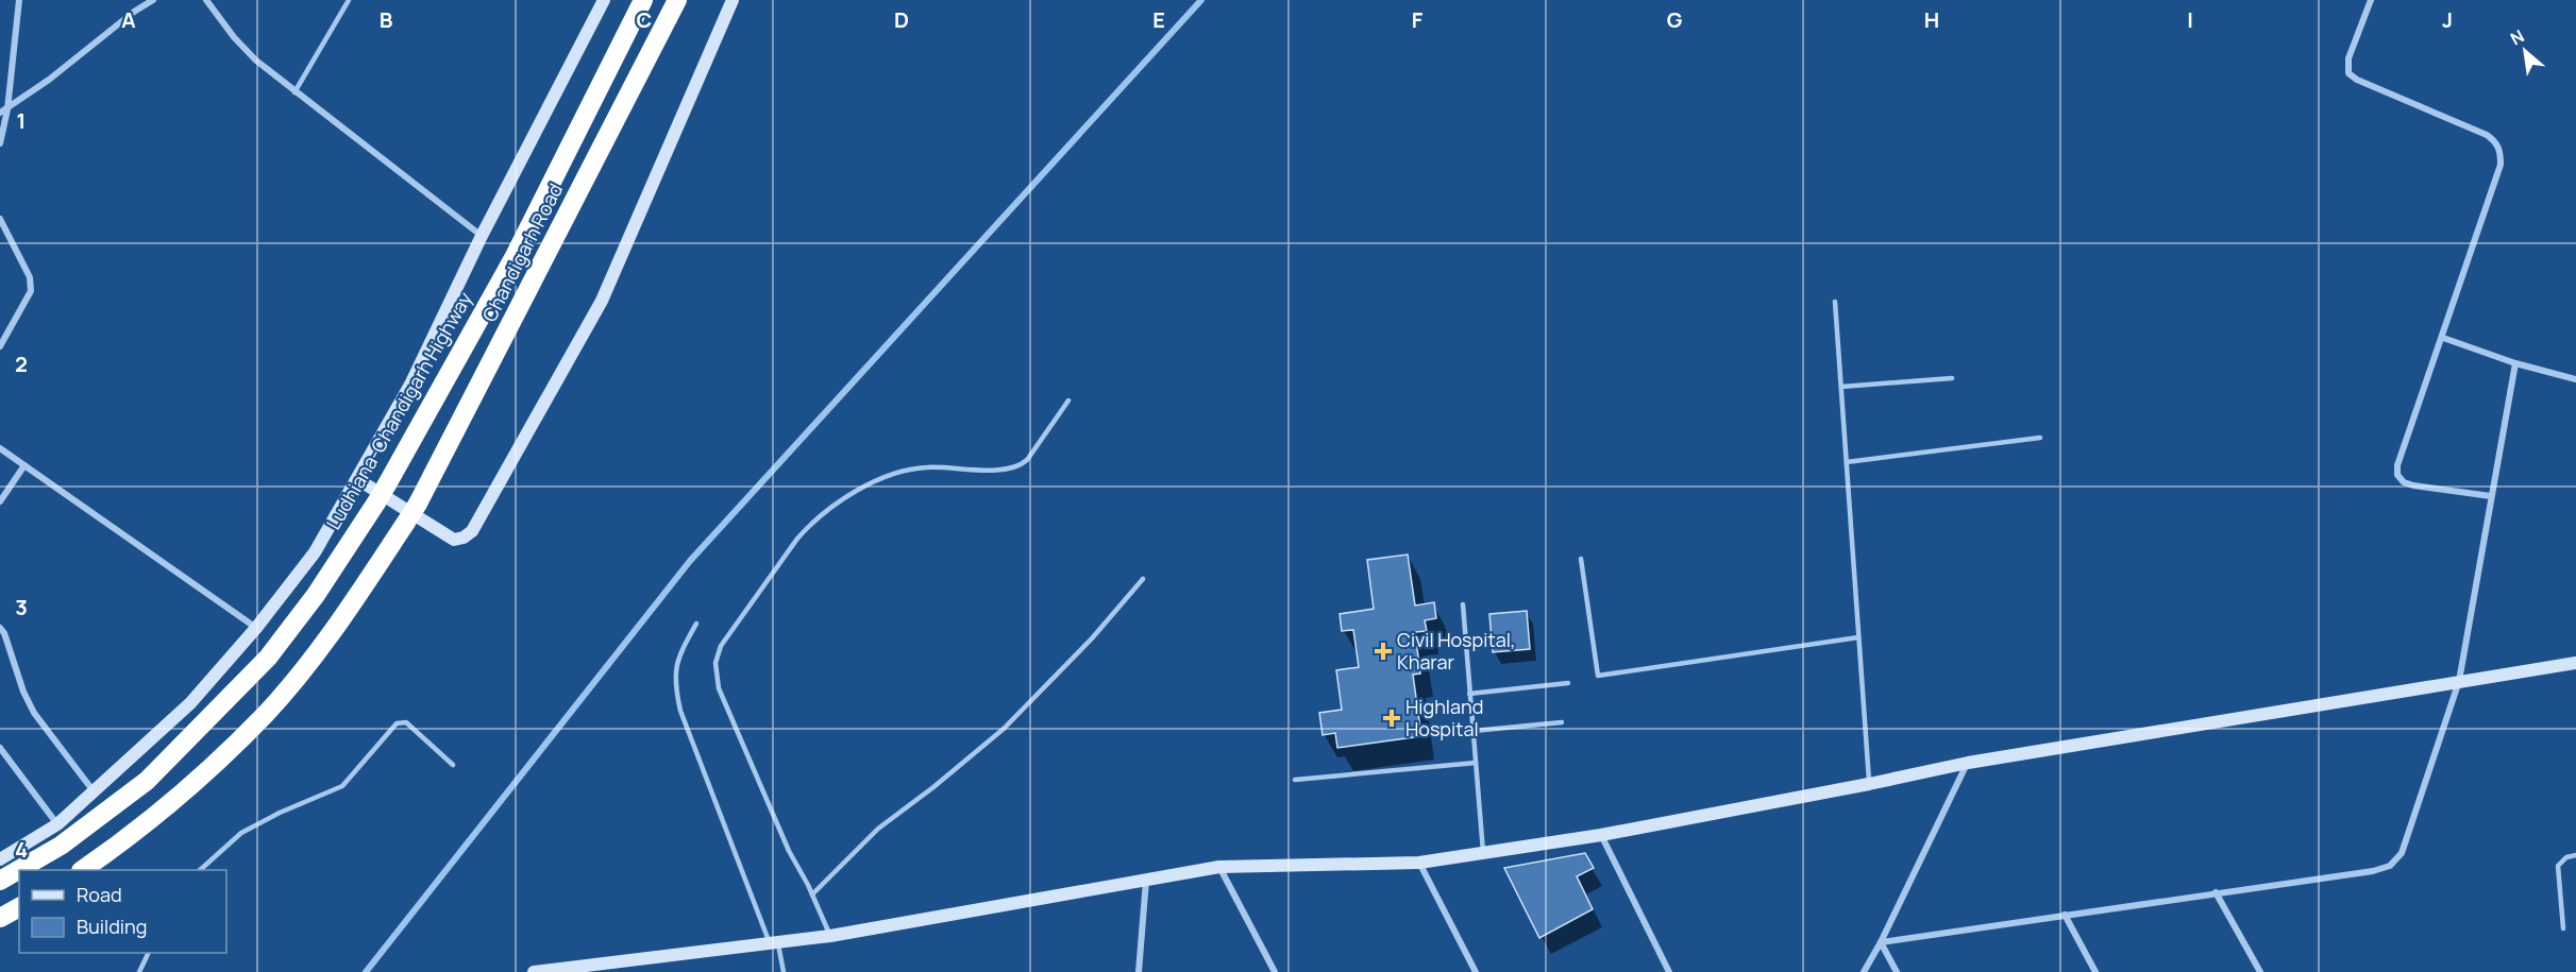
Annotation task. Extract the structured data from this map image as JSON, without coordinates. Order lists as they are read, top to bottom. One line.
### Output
{"streets":{"highway":["Chandigarh Road","Ludhiana-Chandigarh Highway"]},"places":{"health":["Civil Hospital, Kharar","Highland Hospital"]},"legend":["Road","Building"],"north":"top left","grid":{"columns":["A","B","C","D","E","F","G","H","I","J"],"rows":["1","2","3","4"]}}
